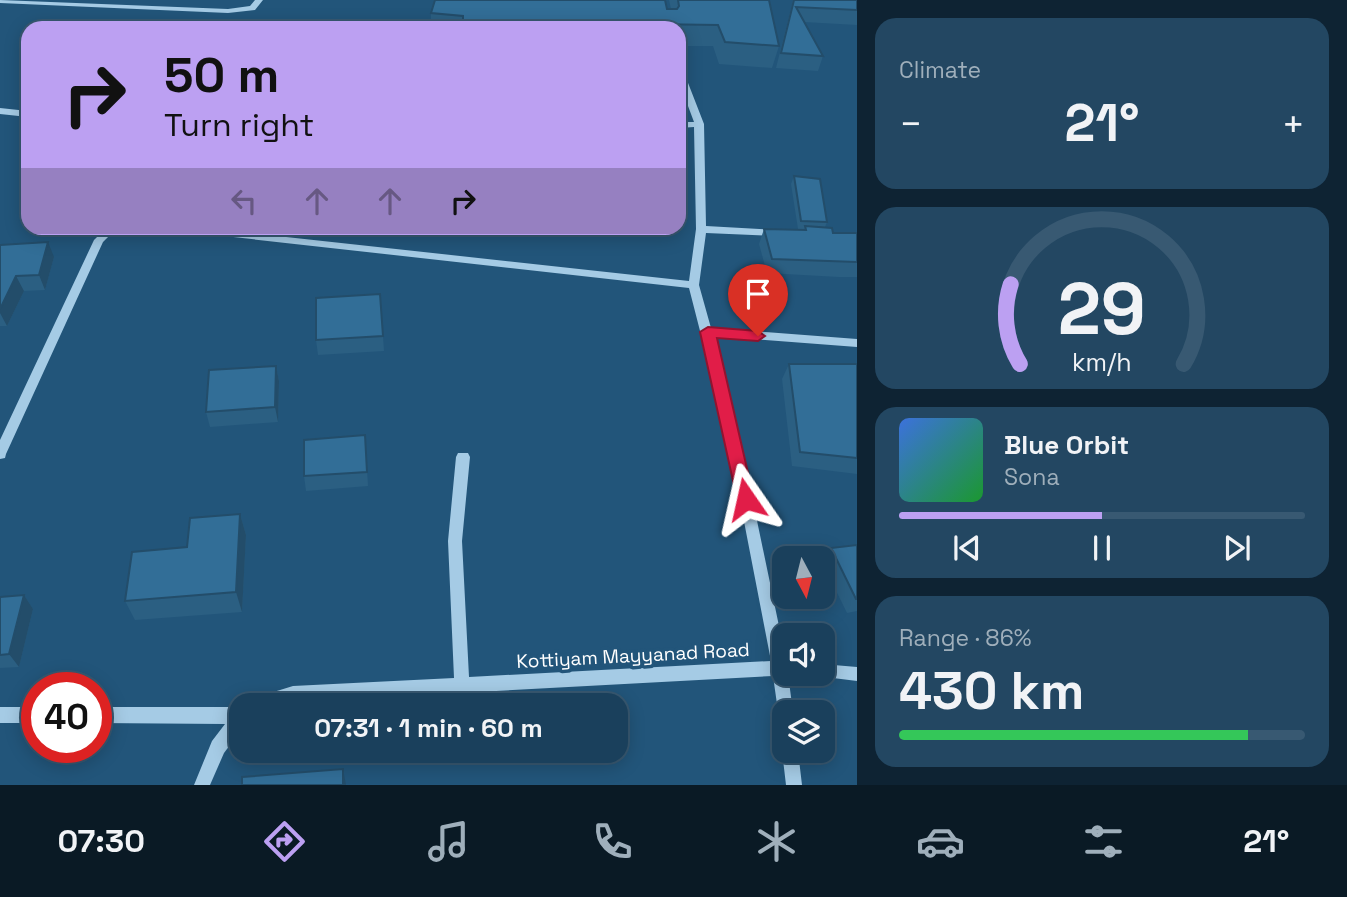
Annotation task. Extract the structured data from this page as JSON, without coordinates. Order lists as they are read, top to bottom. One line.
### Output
{"streets":{"street":["Kottiyam Mayyanad Road"]},"north":"bottom","page":{"tile":["Climate",["Range · 86%","430 km"]],"turn":["50 m","Turn right"],"heat":["−","21°","+"],"song":["Blue Orbit","Sona"],"limit":"40","trip":"07:31 · 1 min · 60 m","tabs":["07:30","21°"],"gauge":["29","km/h"]}}
